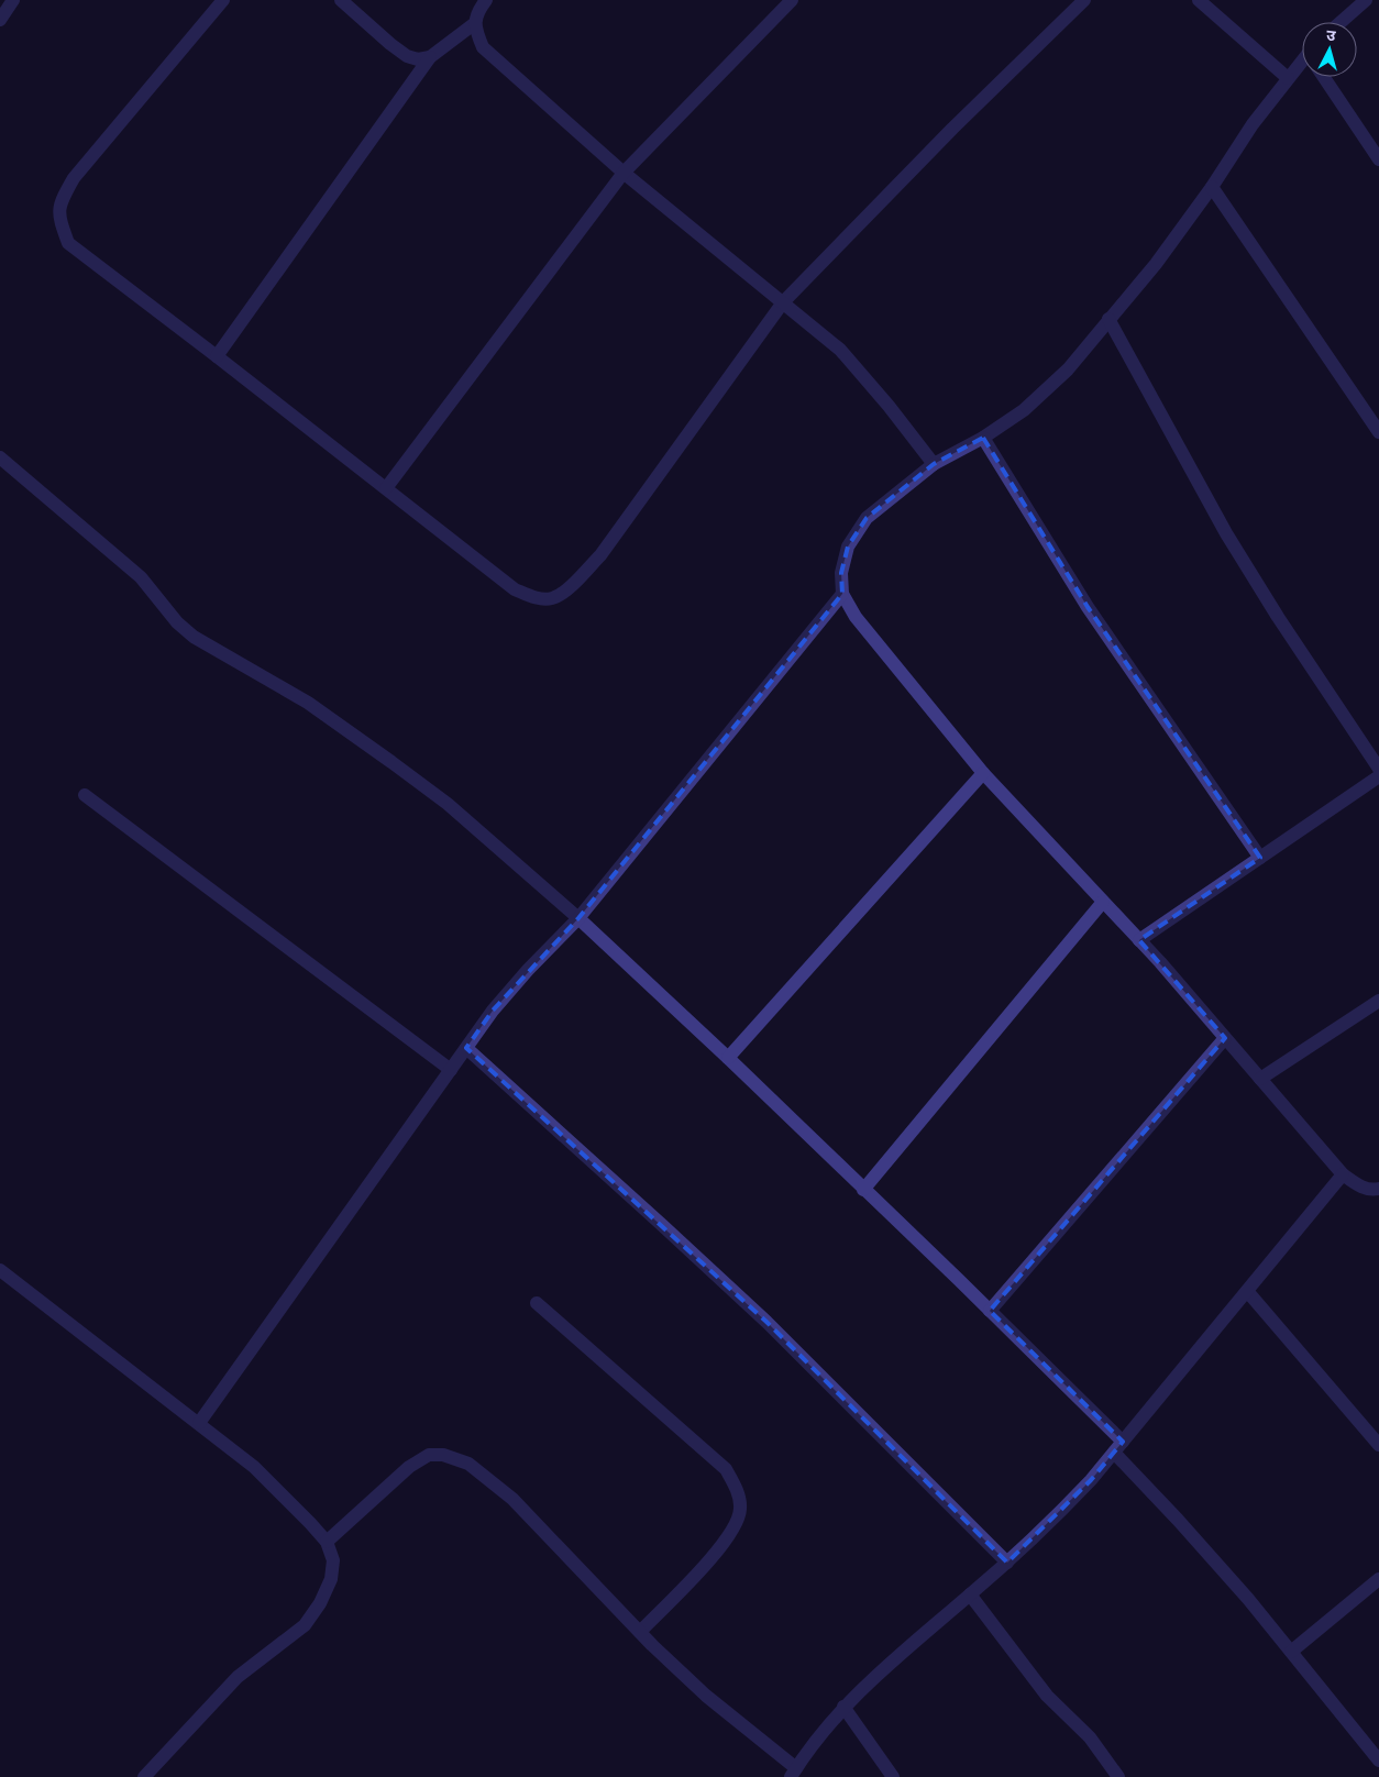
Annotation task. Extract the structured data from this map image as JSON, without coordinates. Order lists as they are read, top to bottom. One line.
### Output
{"north":"top"}
